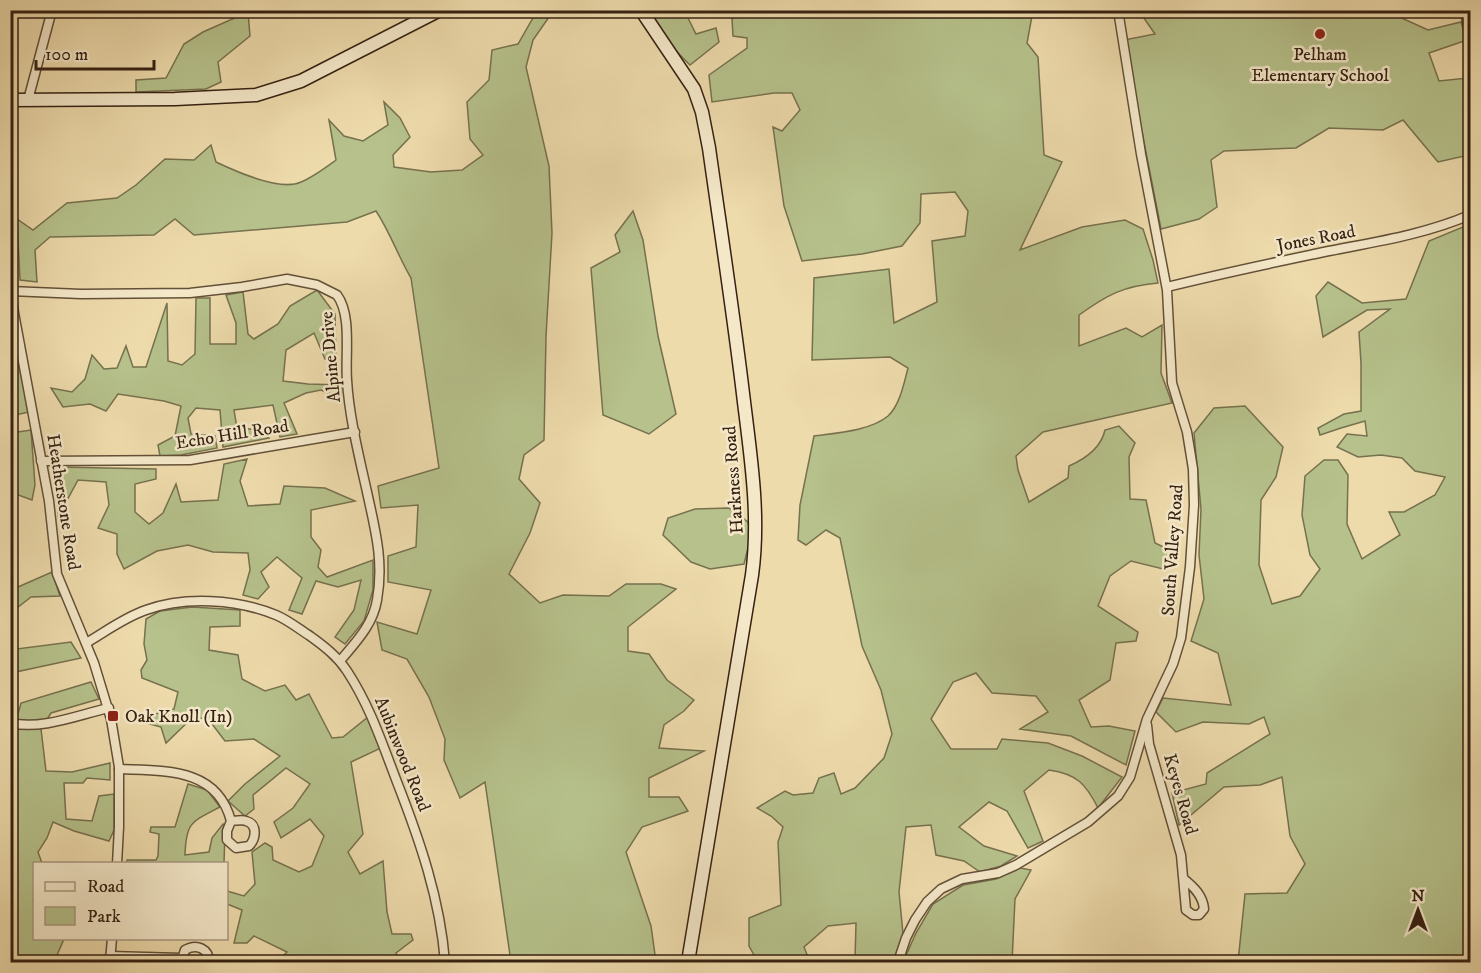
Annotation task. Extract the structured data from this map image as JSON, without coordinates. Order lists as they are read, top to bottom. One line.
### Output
{"streets":{"main road":["Harkness Road"],"street":["Jones Road","Alpine Drive","Echo Hill Road","Heatherstone Road","South Valley Road","Aubinwood Road","Keyes Road"]},"crossings":[["Jones Road","South Valley Road"],["Alpine Drive","Echo Hill Road"],["Alpine Drive","Heatherstone Road"],["Alpine Drive","Aubinwood Road"],["Echo Hill Road","Heatherstone Road"],["Heatherstone Road","Aubinwood Road"],["South Valley Road","Keyes Road"]],"places":{"other":["Pelham Elementary School"],"transit":["Oak Knoll (In)"]},"legend":["Road","Park"],"scale_bar":"100 m","north":"top"}
